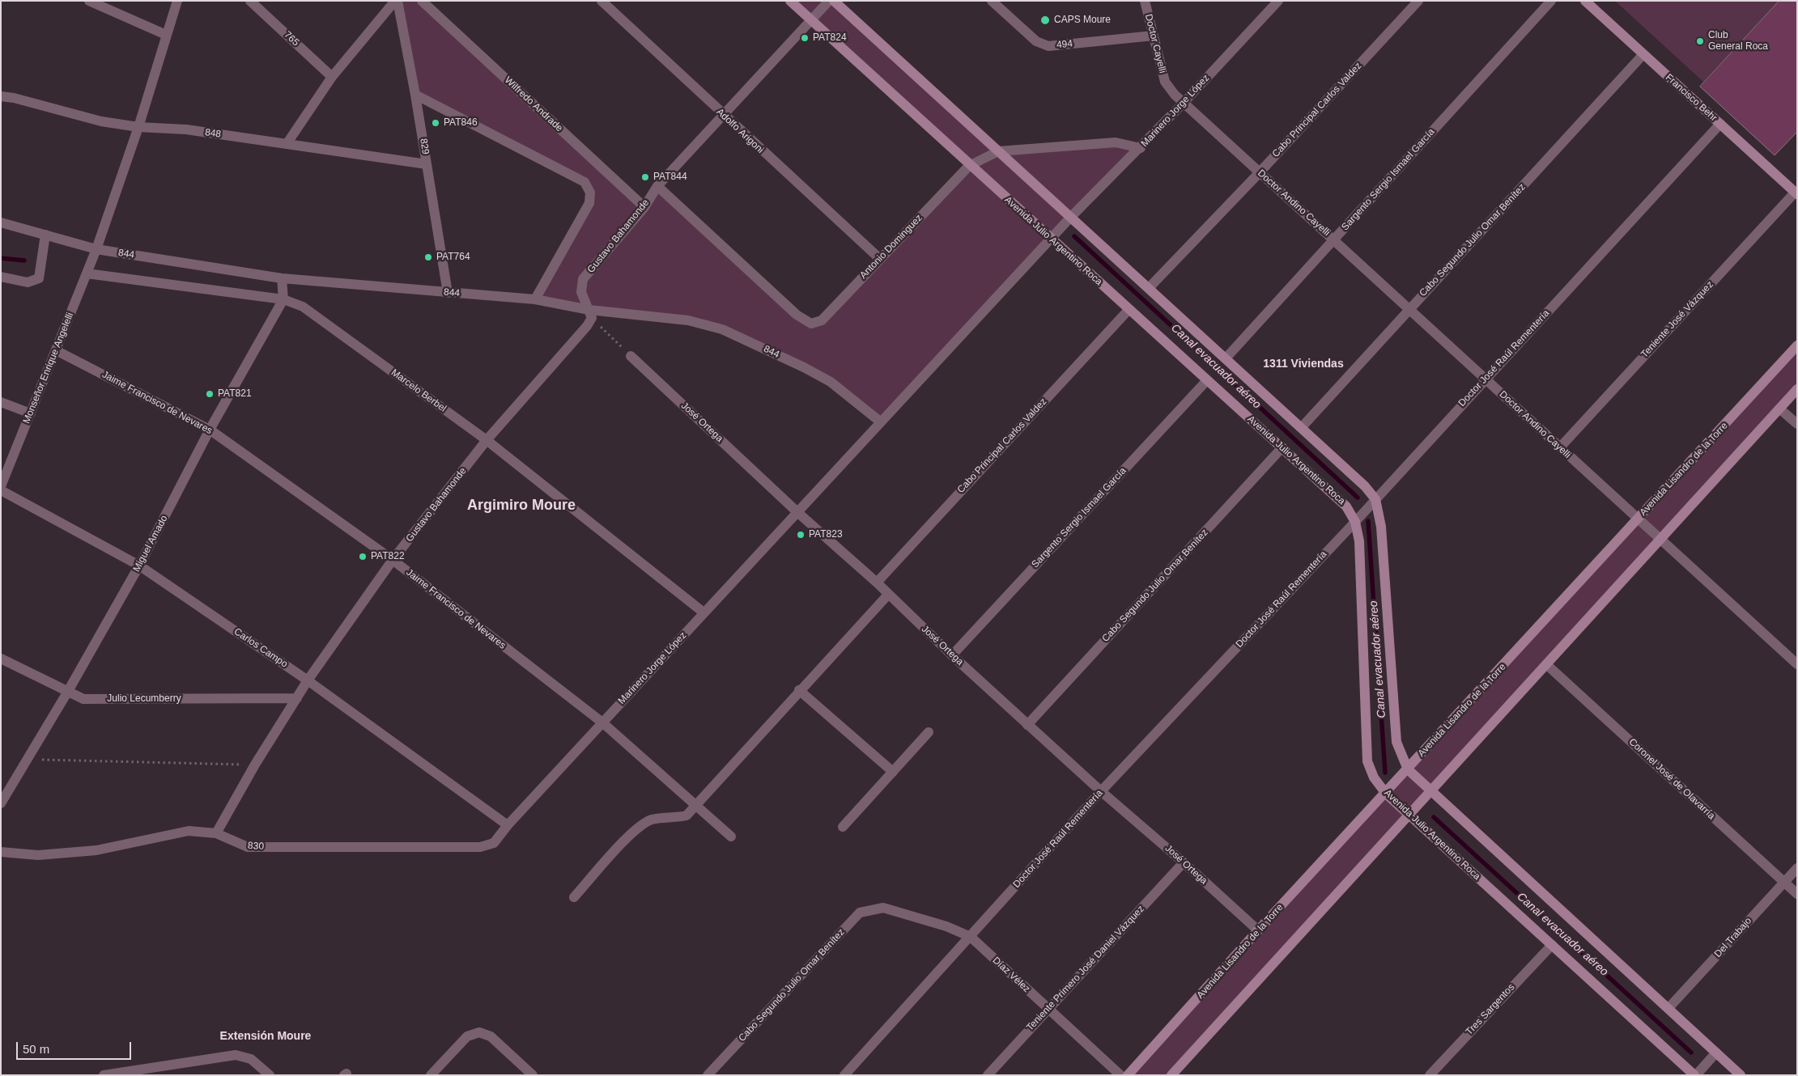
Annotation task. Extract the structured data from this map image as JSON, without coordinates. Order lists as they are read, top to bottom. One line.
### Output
{"streets":{"main road":["Francisco Behr","Avenida Julio Argentino Roca","Avenida Lisandro de la Torre"],"street":["765","Doctor Cayelli","494","Wilfredo Andrade","Cabo Principal Carlos Valdez","Marinero Jorge López","Adolfo Arigoni","848","829","Sargento Sergio Ismael García","Doctor Andino Cayelli","Gustavo Bahamonde","Cabo Segundo Julio Omar Benítez","Antonio Dominguez","844","Teniente José Vázquez","Doctor José Raúl Rementería","Monseñor Enrique Angelelli","Marcelo Berbel","Jaime Francisco de Nevares","José Ortega","Miguel Amado","Carlos Campo","Julio Lecumberry","Coronel José de Olavarría","830","Del Trabajo","Teniente Primero José Daniel Vázquez","Díaz Vélez","Tres Sargentos"]},"crossings":[["Doctor Cayelli","494"],["Doctor Cayelli","Marinero Jorge López"],["Doctor Cayelli","Doctor Andino Cayelli"],["Francisco Behr","Cabo Segundo Julio Omar Benítez"],["Francisco Behr","Teniente José Vázquez"],["Francisco Behr","Doctor José Raúl Rementería"],["Wilfredo Andrade","Gustavo Bahamonde"],["Cabo Principal Carlos Valdez","Doctor Andino Cayelli"],["Cabo Principal Carlos Valdez","Avenida Julio Argentino Roca"],["Cabo Principal Carlos Valdez","José Ortega"],["Marinero Jorge López","Doctor Andino Cayelli"],["Marinero Jorge López","Avenida Julio Argentino Roca"],["Marinero Jorge López","844"],["Marinero Jorge López","Marcelo Berbel"],["Marinero Jorge López","Jaime Francisco de Nevares"],["Marinero Jorge López","José Ortega"],["Marinero Jorge López","Carlos Campo"],["Marinero Jorge López","830"],["Adolfo Arigoni","Gustavo Bahamonde"],["Adolfo Arigoni","Antonio Dominguez"],["848","829"],["848","Monseñor Enrique Angelelli"],["829","844"],["Sargento Sergio Ismael García","Doctor Andino Cayelli"],["Sargento Sergio Ismael García","Avenida Julio Argentino Roca"],["Sargento Sergio Ismael García","José Ortega"],["Doctor Andino Cayelli","Cabo Segundo Julio Omar Benítez"],["Doctor Andino Cayelli","Teniente José Vázquez"],["Doctor Andino Cayelli","Doctor José Raúl Rementería"],["Doctor Andino Cayelli","Avenida Lisandro de la Torre"],["Gustavo Bahamonde","Avenida Julio Argentino Roca"],["Gustavo Bahamonde","Antonio Dominguez"],["Gustavo Bahamonde","844"],["Gustavo Bahamonde","Marcelo Berbel"],["Gustavo Bahamonde","Jaime Francisco de Nevares"],["Gustavo Bahamonde","Carlos Campo"],["Gustavo Bahamonde","Julio Lecumberry"],["Gustavo Bahamonde","830"],["Cabo Segundo Julio Omar Benítez","Avenida Julio Argentino Roca"],["Cabo Segundo Julio Omar Benítez","José Ortega"],["Cabo Segundo Julio Omar Benítez","Díaz Vélez"],["Avenida Julio Argentino Roca","Antonio Dominguez"],["Avenida Julio Argentino Roca","Doctor José Raúl Rementería"],["Avenida Julio Argentino Roca","Avenida Lisandro de la Torre"],["Avenida Julio Argentino Roca","Tres Sargentos"],["844","Monseñor Enrique Angelelli"],["Doctor José Raúl Rementería","José Ortega"],["Doctor José Raúl Rementería","Díaz Vélez"],["Monseñor Enrique Angelelli","Marcelo Berbel"],["Monseñor Enrique Angelelli","Jaime Francisco de Nevares"],["Marcelo Berbel","Miguel Amado"],["Jaime Francisco de Nevares","Miguel Amado"],["José Ortega","Avenida Lisandro de la Torre"],["José Ortega","Teniente Primero José Daniel Vázquez"],["Miguel Amado","Carlos Campo"],["Miguel Amado","Julio Lecumberry"],["Carlos Campo","830"],["Coronel José de Olavarría","Del Trabajo"],["Teniente Primero José Daniel Vázquez","Díaz Vélez"]],"districts":["1311 Viviendas","Argimiro Moure","Extensión Moure"],"water":["Canal evacuador aéreo"],"places":["CAPS Moure","PAT824","Club General Roca","PAT846","PAT844","PAT764","PAT821","PAT823","PAT822"],"scale_bar":"50 m"}
